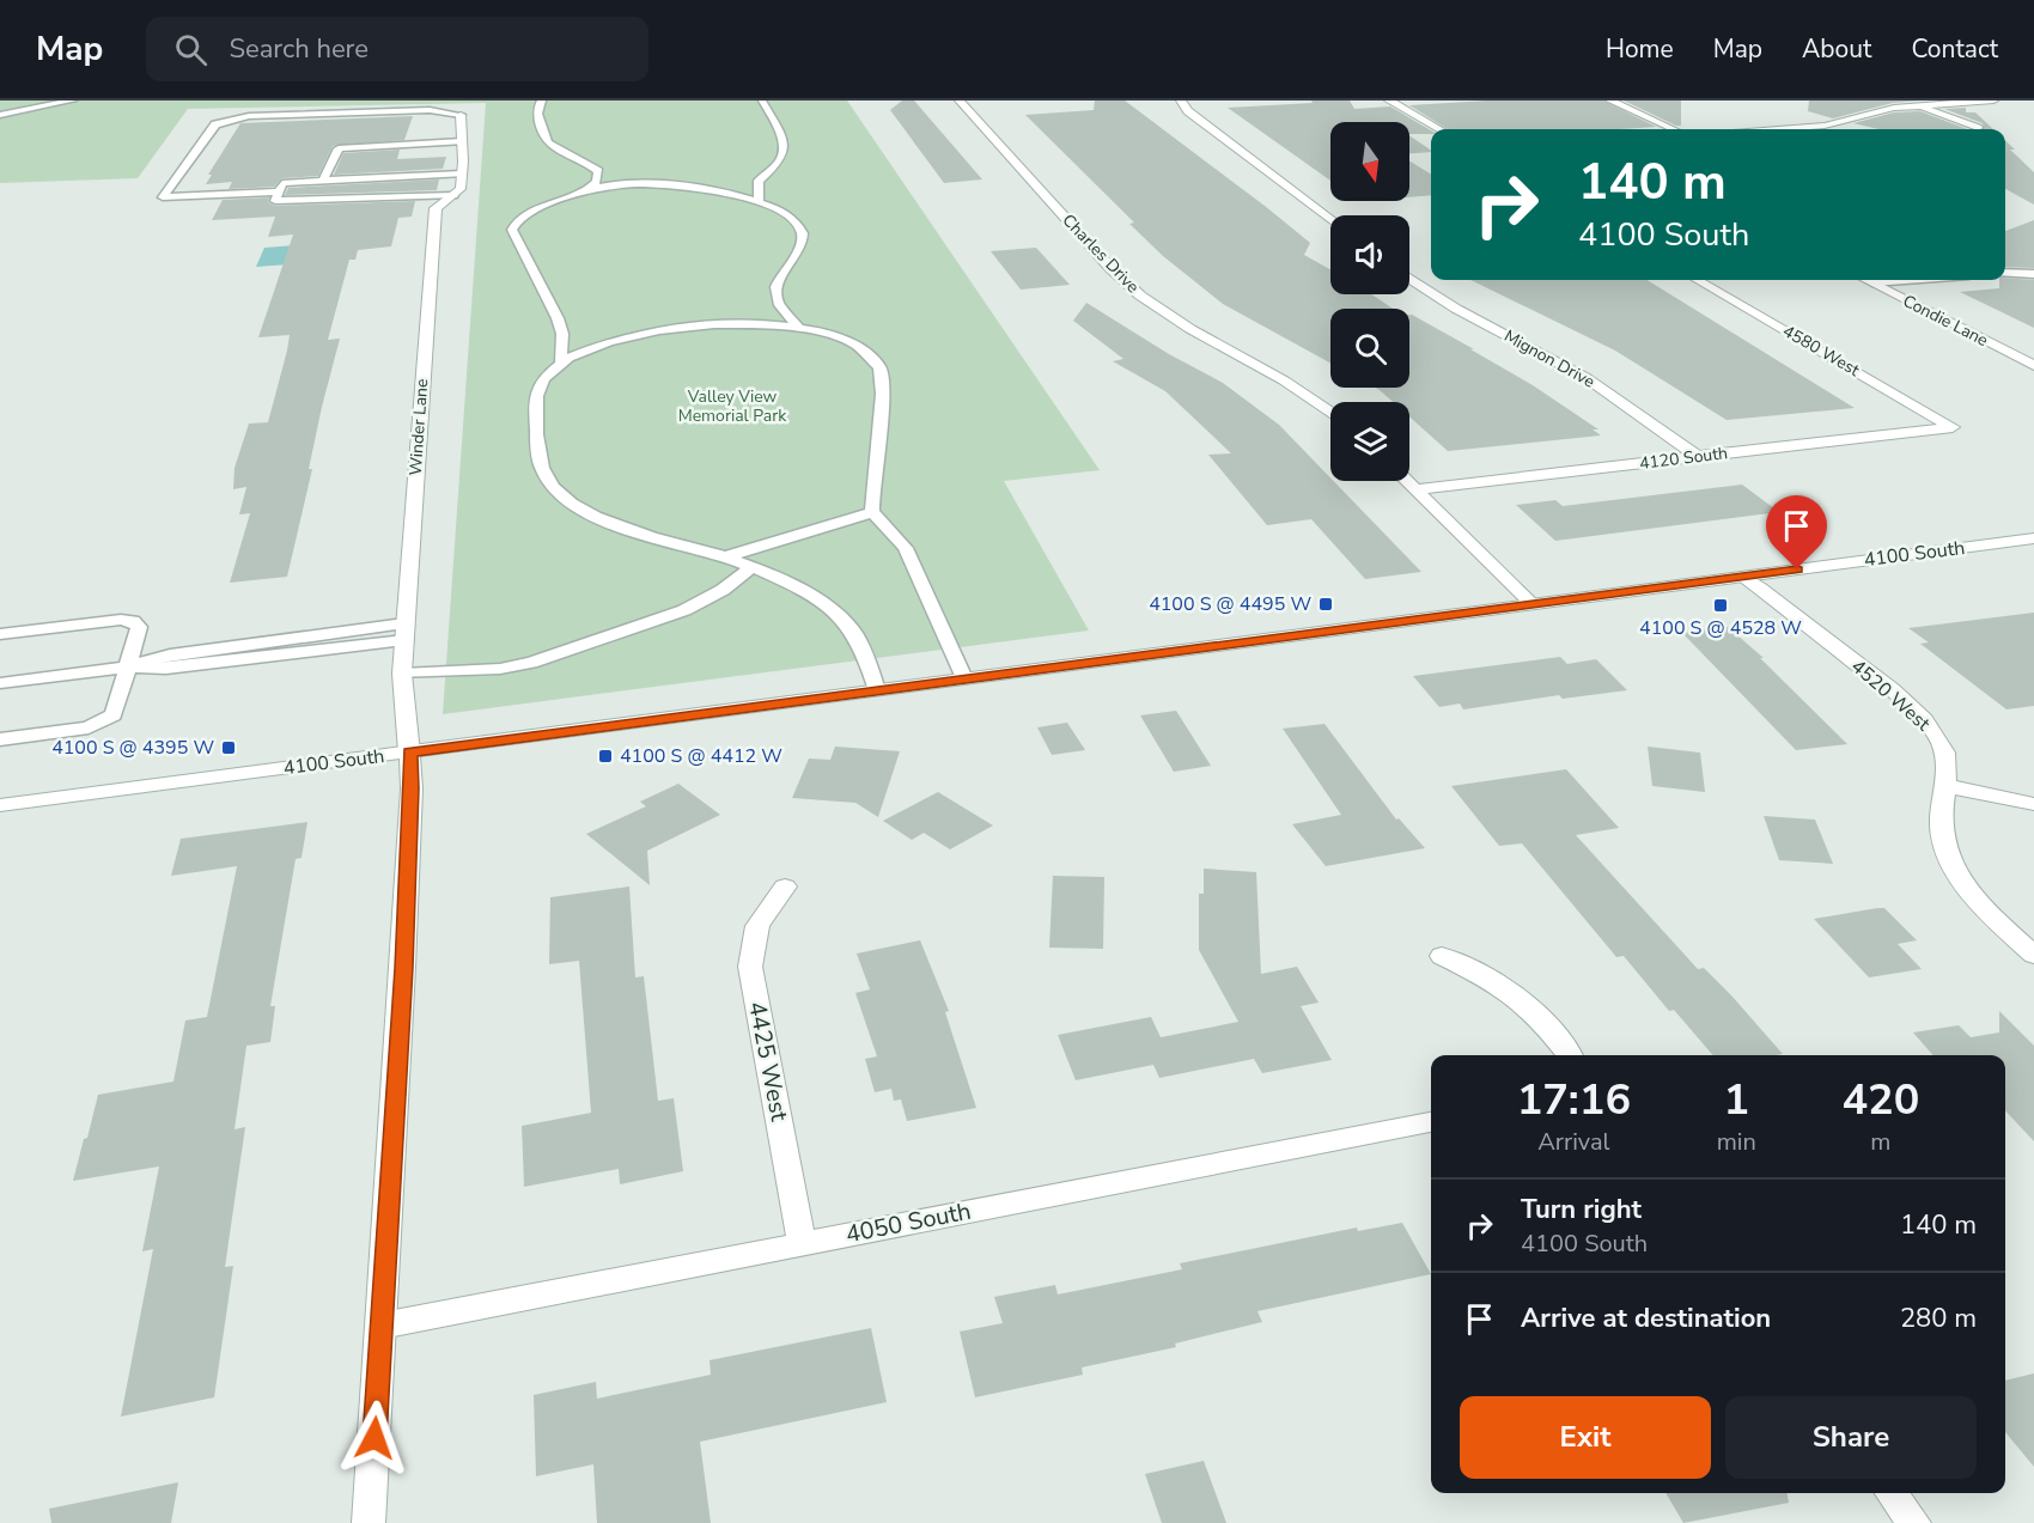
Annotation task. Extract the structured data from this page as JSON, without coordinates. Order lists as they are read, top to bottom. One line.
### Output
{"streets":{"street":["Charles Drive","Condie Lane","4580 West","Mignon Drive","Winder Lane","4120 South","4100 South","4520 West","4425 West","4050 South"]},"crossings":[["4580 West","4120 South"],["Mignon Drive","4120 South"],["Winder Lane","4100 South"],["Winder Lane","4050 South"],["4100 South","4520 West"],["4425 West","4050 South"]],"parks":["Valley View Memorial Park"],"places":{"transit":["4100 S @ 4495 W","4100 S @ 4528 W","4100 S @ 4395 W","4100 S @ 4412 W"]},"north":"bottom","page":{"header":"Map","search":"Search here","nav":["Home","Map","About","Contact"],"turn":["140 m","4100 South"],"eta":["17:16","Arrival","1","min","420","m"],"list":[{"name":"Turn right","note":"4100 South","value":"140 m"},{"name":"Arrive at destination","value":"280 m"}],"buttons":["Exit","Share"]}}
